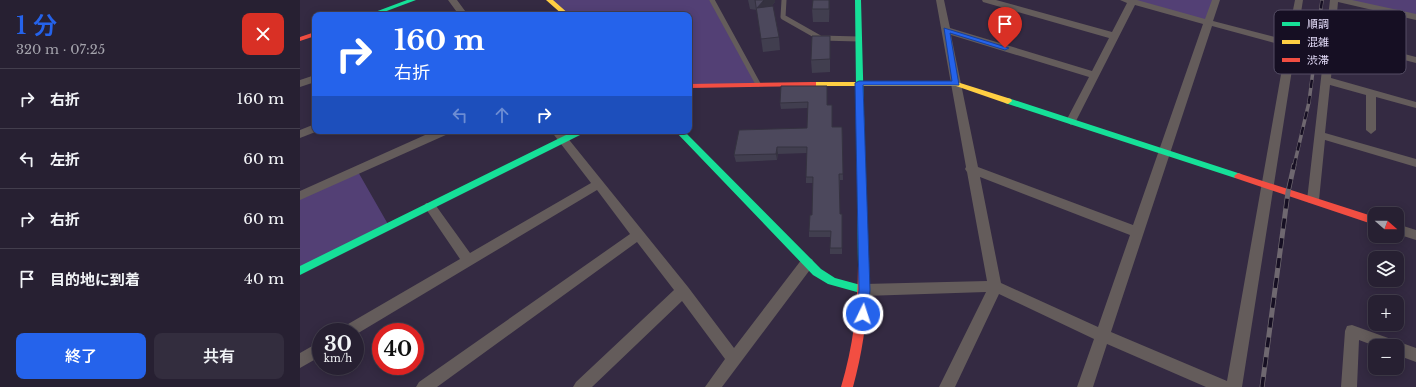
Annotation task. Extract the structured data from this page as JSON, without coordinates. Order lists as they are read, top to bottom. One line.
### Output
{"legend":["順調","混雑","渋滞"],"north":"right","page":{"heading":["1 分","320 m · 07:25"],"turn":["160 m","右折"],"list":[{"name":"右折","value":"160 m"},{"name":"左折","value":"60 m"},{"name":"右折","value":"60 m"},{"name":"目的地に到着","value":"40 m"}],"map_buttons":["+","−"],"speed":"30 km/h","limit":"40","buttons":["終了","共有"]}}
